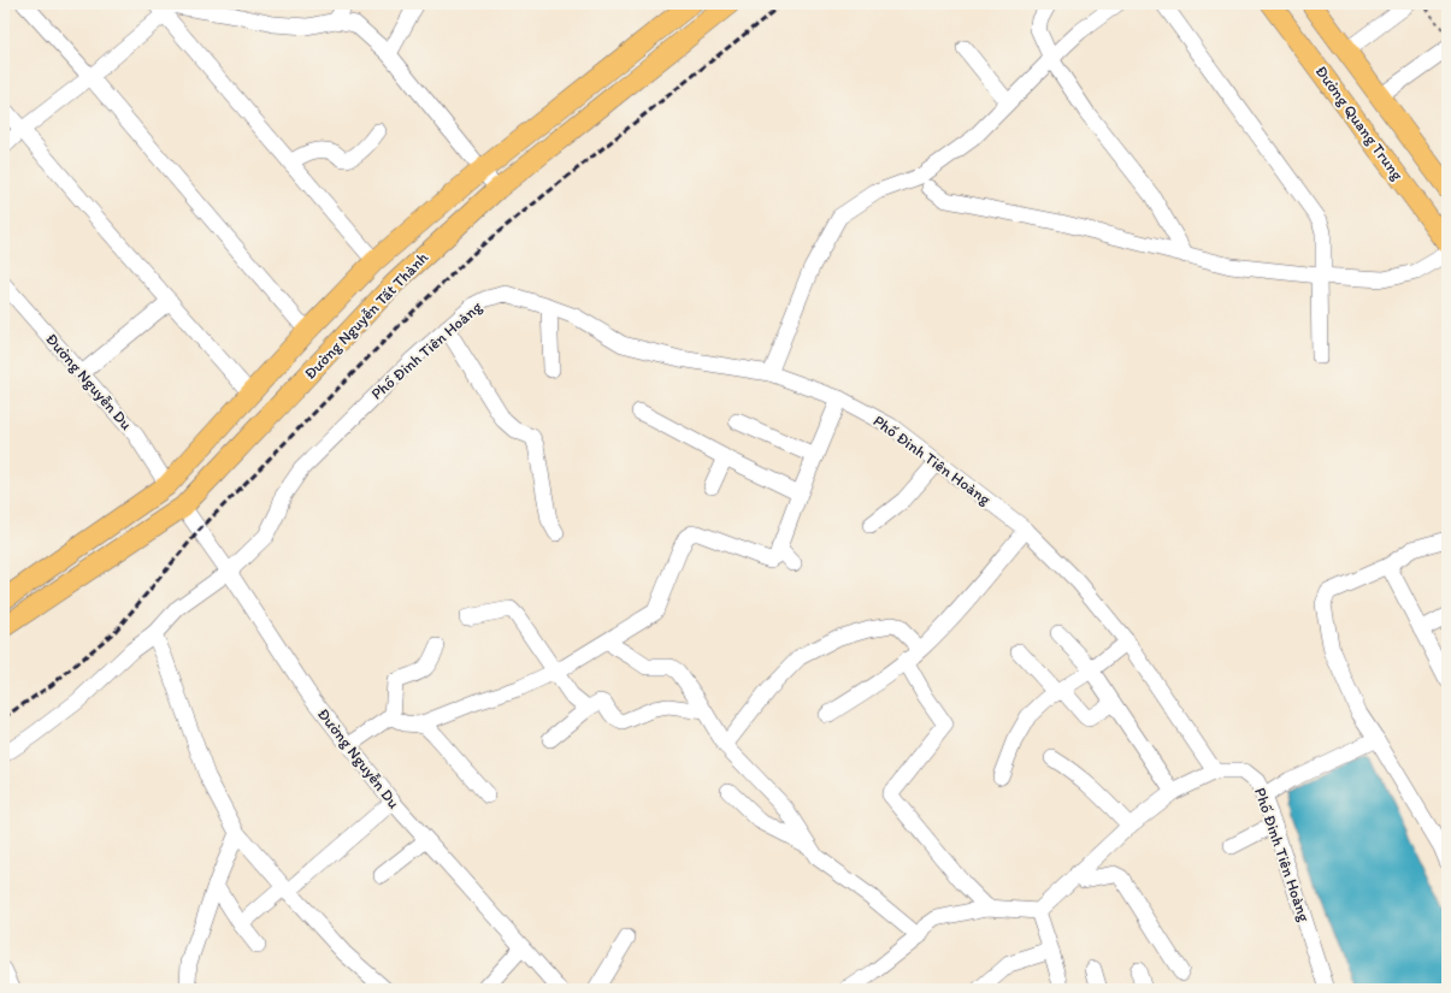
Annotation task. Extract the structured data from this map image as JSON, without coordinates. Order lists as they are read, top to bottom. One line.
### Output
{"streets":{"main road":["Đường Quang Trung","Đường Nguyễn Tất Thành"],"street":["Phố Đinh Tiên Hoàng","Đường Nguyễn Du"]},"crossings":[["Đường Nguyễn Tất Thành","Đường Nguyễn Du"],["Phố Đinh Tiên Hoàng","Đường Nguyễn Du"]]}
